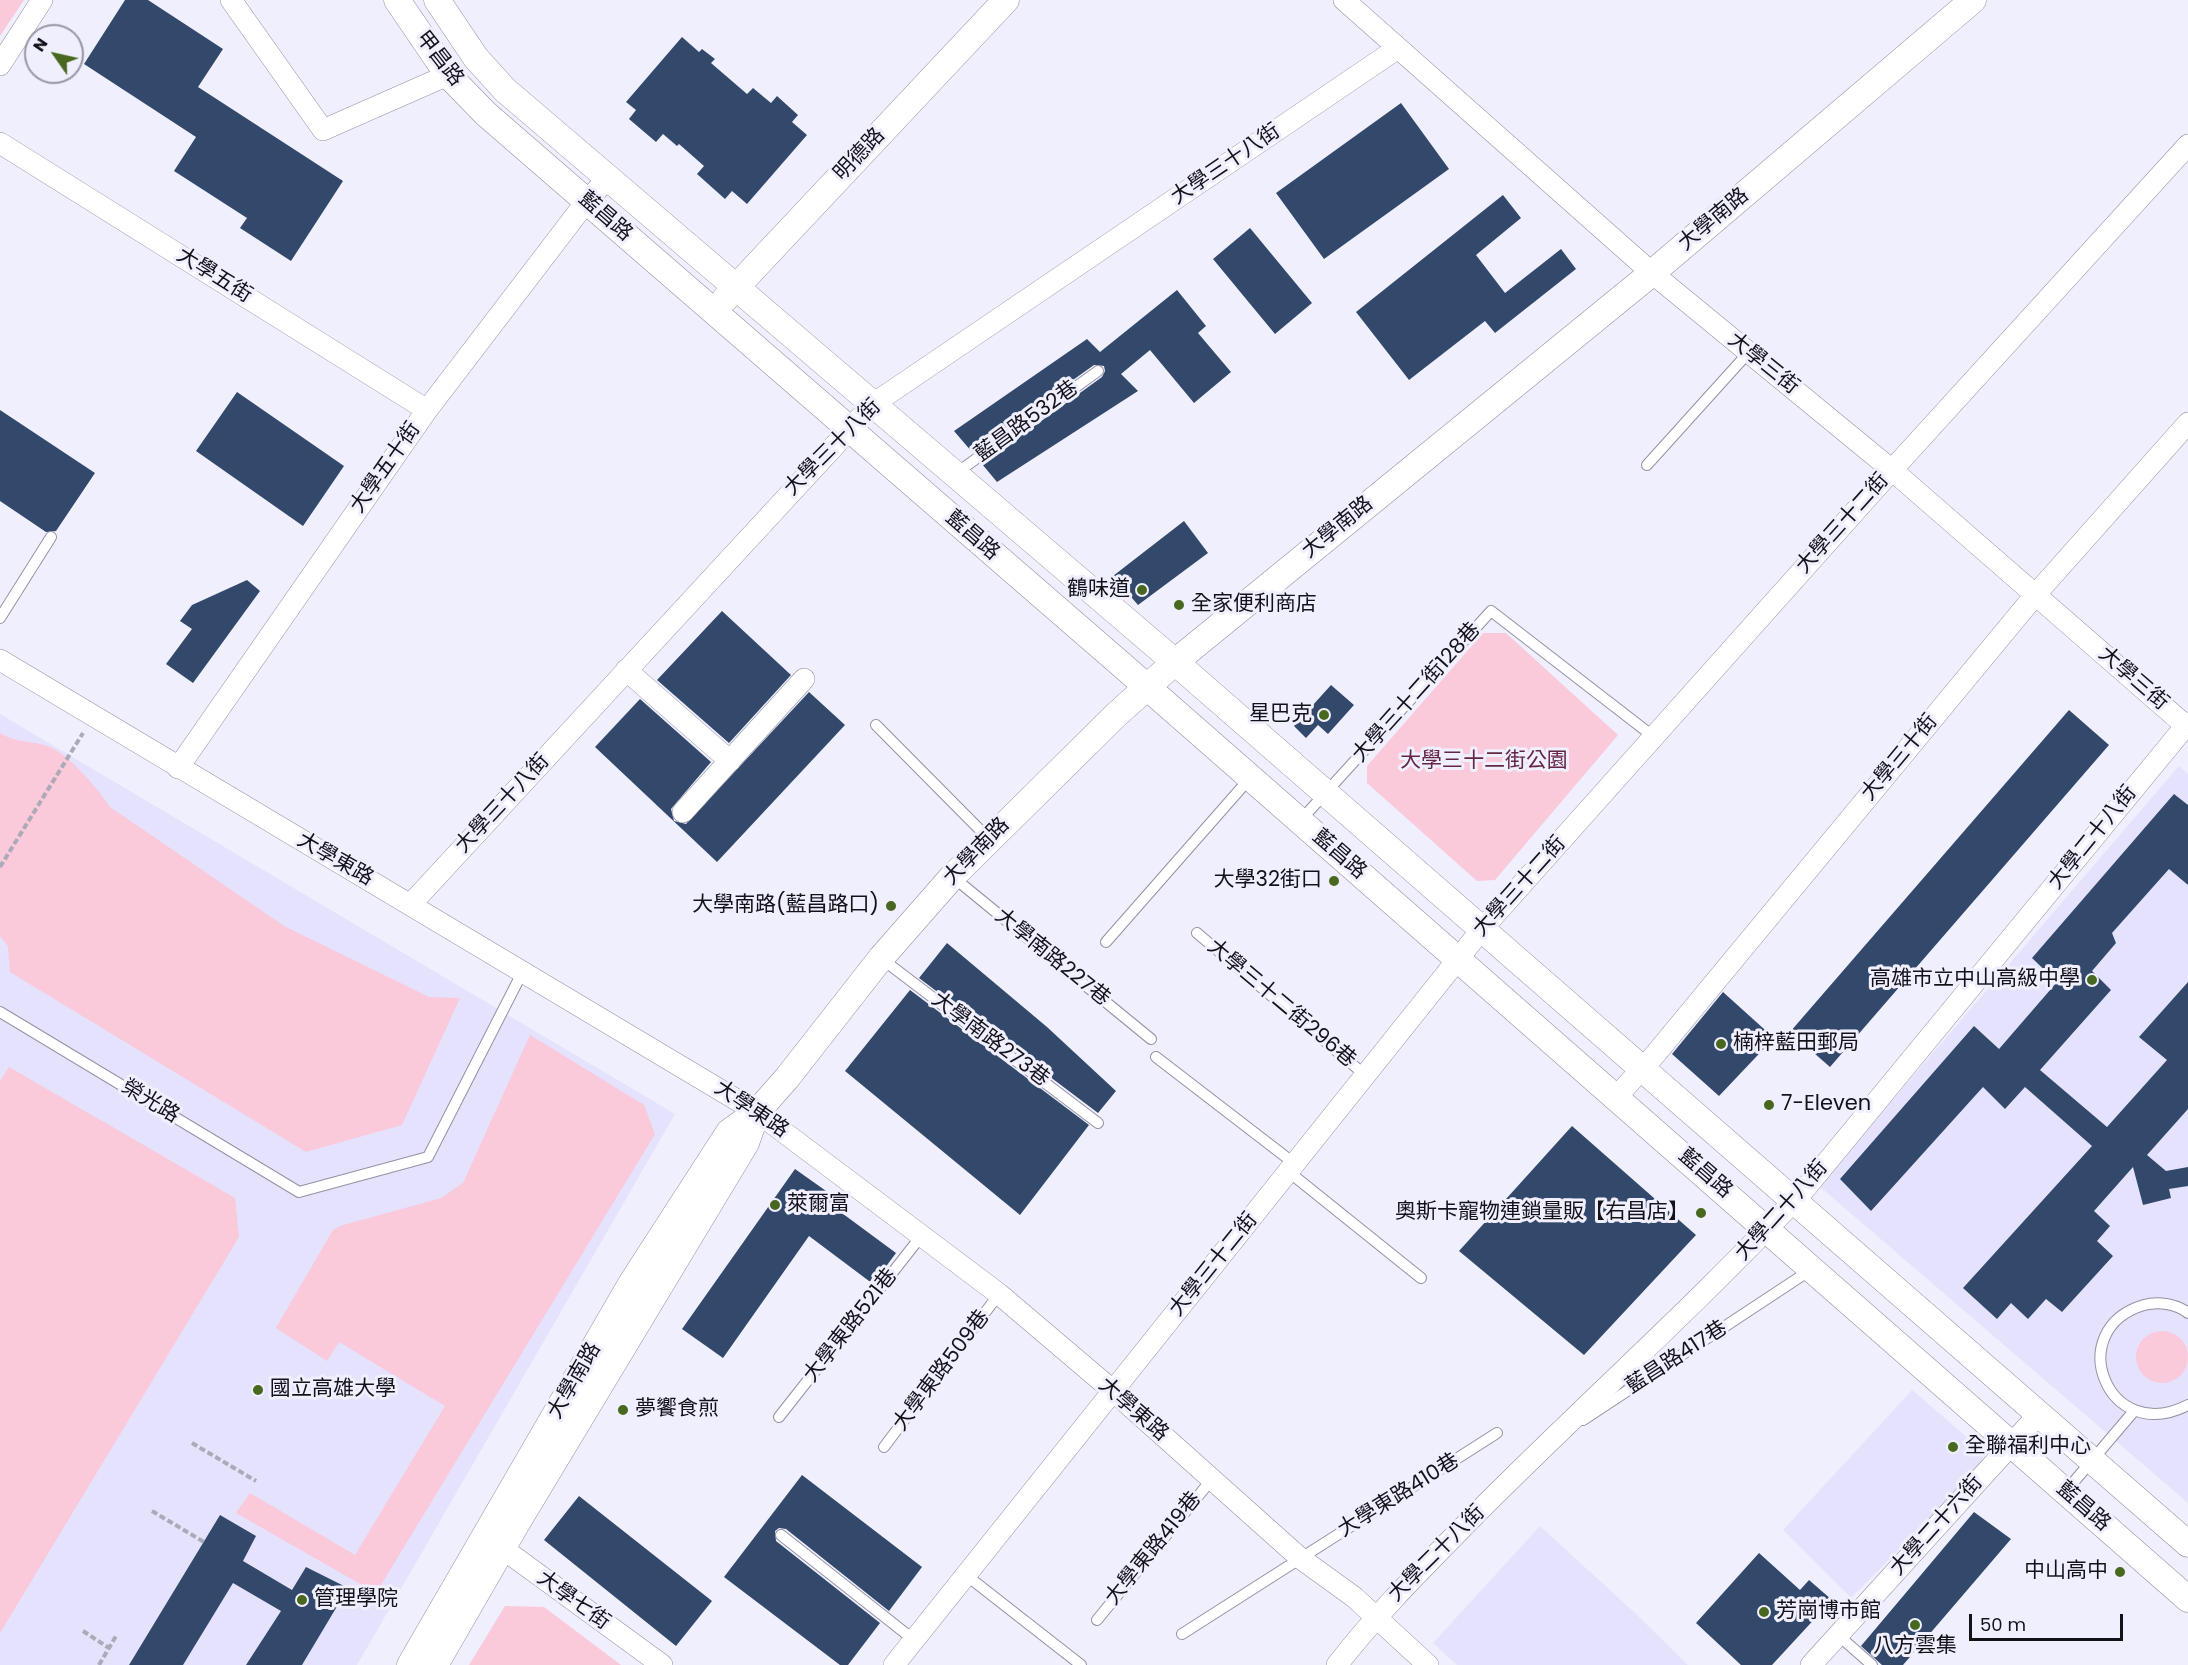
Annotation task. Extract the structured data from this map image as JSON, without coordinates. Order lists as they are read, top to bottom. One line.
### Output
{"streets":{"street":["甲昌路","明德路","大學三十八街","藍昌路","大學南路","大學五街","大學三街","大學五十街","大學三十二街","大學三十街","大學二十八街","大學東路","大學二十六街","大學七街"],"lane":["藍昌路532巷","大學三十二街128巷","大學南路227巷","大學三十二街296巷","大學南路273巷","榮光路","大學東路521巷","藍昌路417巷","大學東路509巷","大學東路410巷","大學東路419巷"]},"crossings":[["甲昌路","藍昌路"],["明德路","藍昌路"],["大學三十八街","藍昌路"],["大學三十八街","大學三街"],["大學三十八街","大學東路"],["藍昌路","大學南路"],["藍昌路","藍昌路532巷"],["藍昌路","大學五十街"],["藍昌路","大學三十二街"],["藍昌路","大學三十二街128巷"],["藍昌路","大學三十街"],["藍昌路","大學二十八街"],["藍昌路","藍昌路417巷"],["藍昌路","大學二十六街"],["大學南路","大學三街"],["大學南路","大學東路"],["大學南路","大學南路227巷"],["大學南路","大學南路273巷"],["大學南路","大學七街"],["大學五街","大學五十街"],["大學三街","大學三十二街"],["大學三街","大學三十街"],["大學三街","大學二十八街"],["大學五十街","大學東路"],["大學三十二街","大學三十二街128巷"],["大學三十二街","大學東路"],["大學三十二街","大學三十二街296巷"],["大學二十八街","大學東路"],["大學二十八街","藍昌路417巷"],["大學東路","榮光路"],["大學東路","大學東路521巷"],["大學東路","大學東路509巷"],["大學東路","大學東路410巷"],["大學東路","大學東路419巷"]],"parks":["大學三十二街公園"],"places":["鶴味道","全家便利商店","星巴克","大學32街口","大學南路(藍昌路口)","高雄市立中山高級中學","楠梓藍田郵局","7-Eleven","萊爾富","奧斯卡寵物連鎖量販【右昌店】","國立高雄大學","夢饗食煎","全聯福利中心","中山高中","管理學院","芳崗博市館","八方雲集"],"scale_bar":"50 m","north":"top left"}
